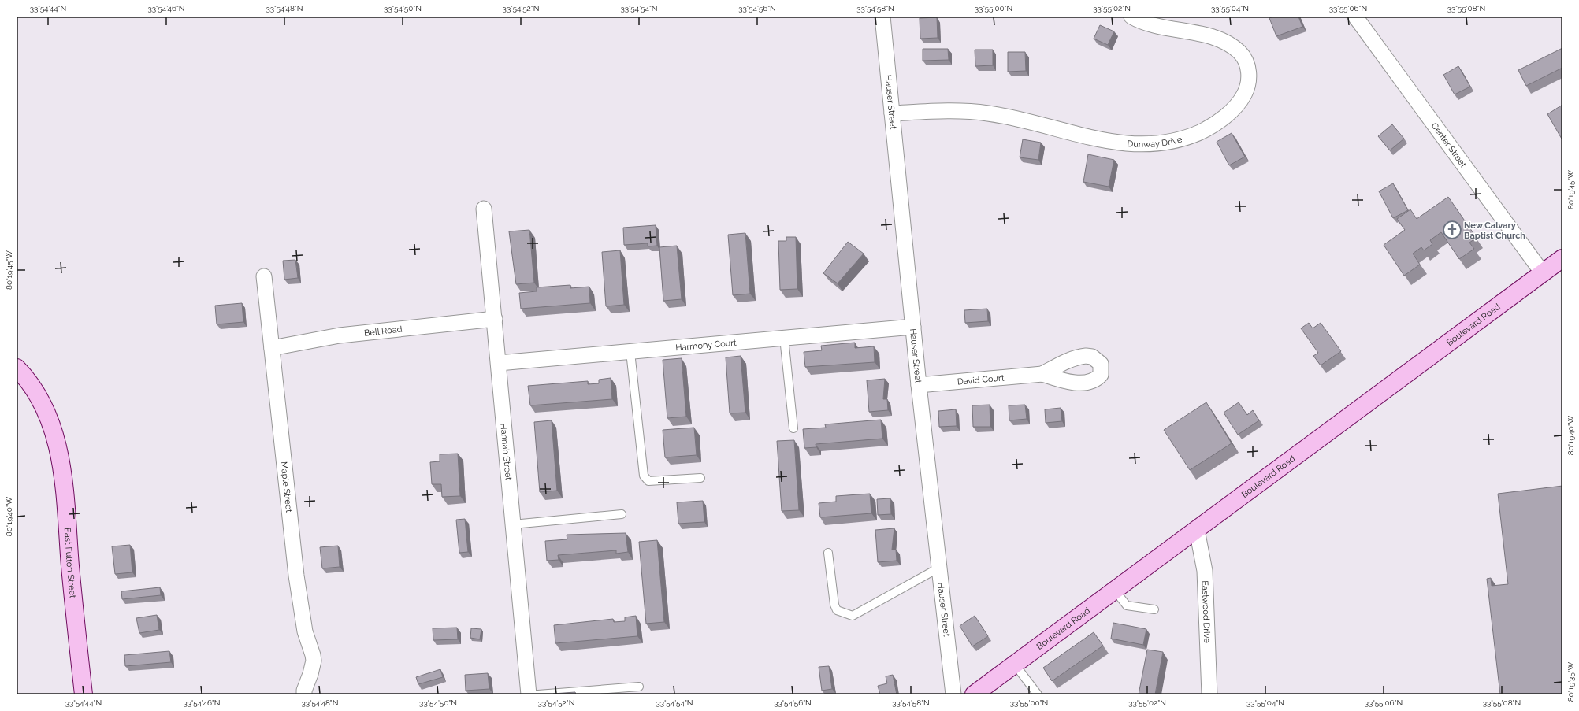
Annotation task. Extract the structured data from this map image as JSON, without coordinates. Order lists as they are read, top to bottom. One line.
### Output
{"streets":{"street":["Hauser Street","Dunway Drive","Center Street","Boulevard Road","Bell Road","Harmony Court","David Court","Hannah Street","Maple Street","East Fulton Street","Eastwood Drive"]},"crossings":[["Hauser Street","Dunway Drive"],["Hauser Street","Harmony Court"],["Hauser Street","David Court"],["Center Street","Boulevard Road"],["Boulevard Road","Eastwood Drive"],["Bell Road","Hannah Street"],["Bell Road","Maple Street"],["Harmony Court","Hannah Street"]],"places":{"church":["New Calvary Baptist Church"]},"coordinates":["33°54'44\"N","33°54'46\"N","33°54'48\"N","33°54'50\"N","33°54'52\"N","33°54'54\"N","33°54'56\"N","33°54'58\"N","33°55'00\"N","33°55'02\"N","33°55'04\"N","33°55'06\"N","33°55'08\"N","80°19'45\"W","80°19'40\"W","80°19'35\"W"]}
